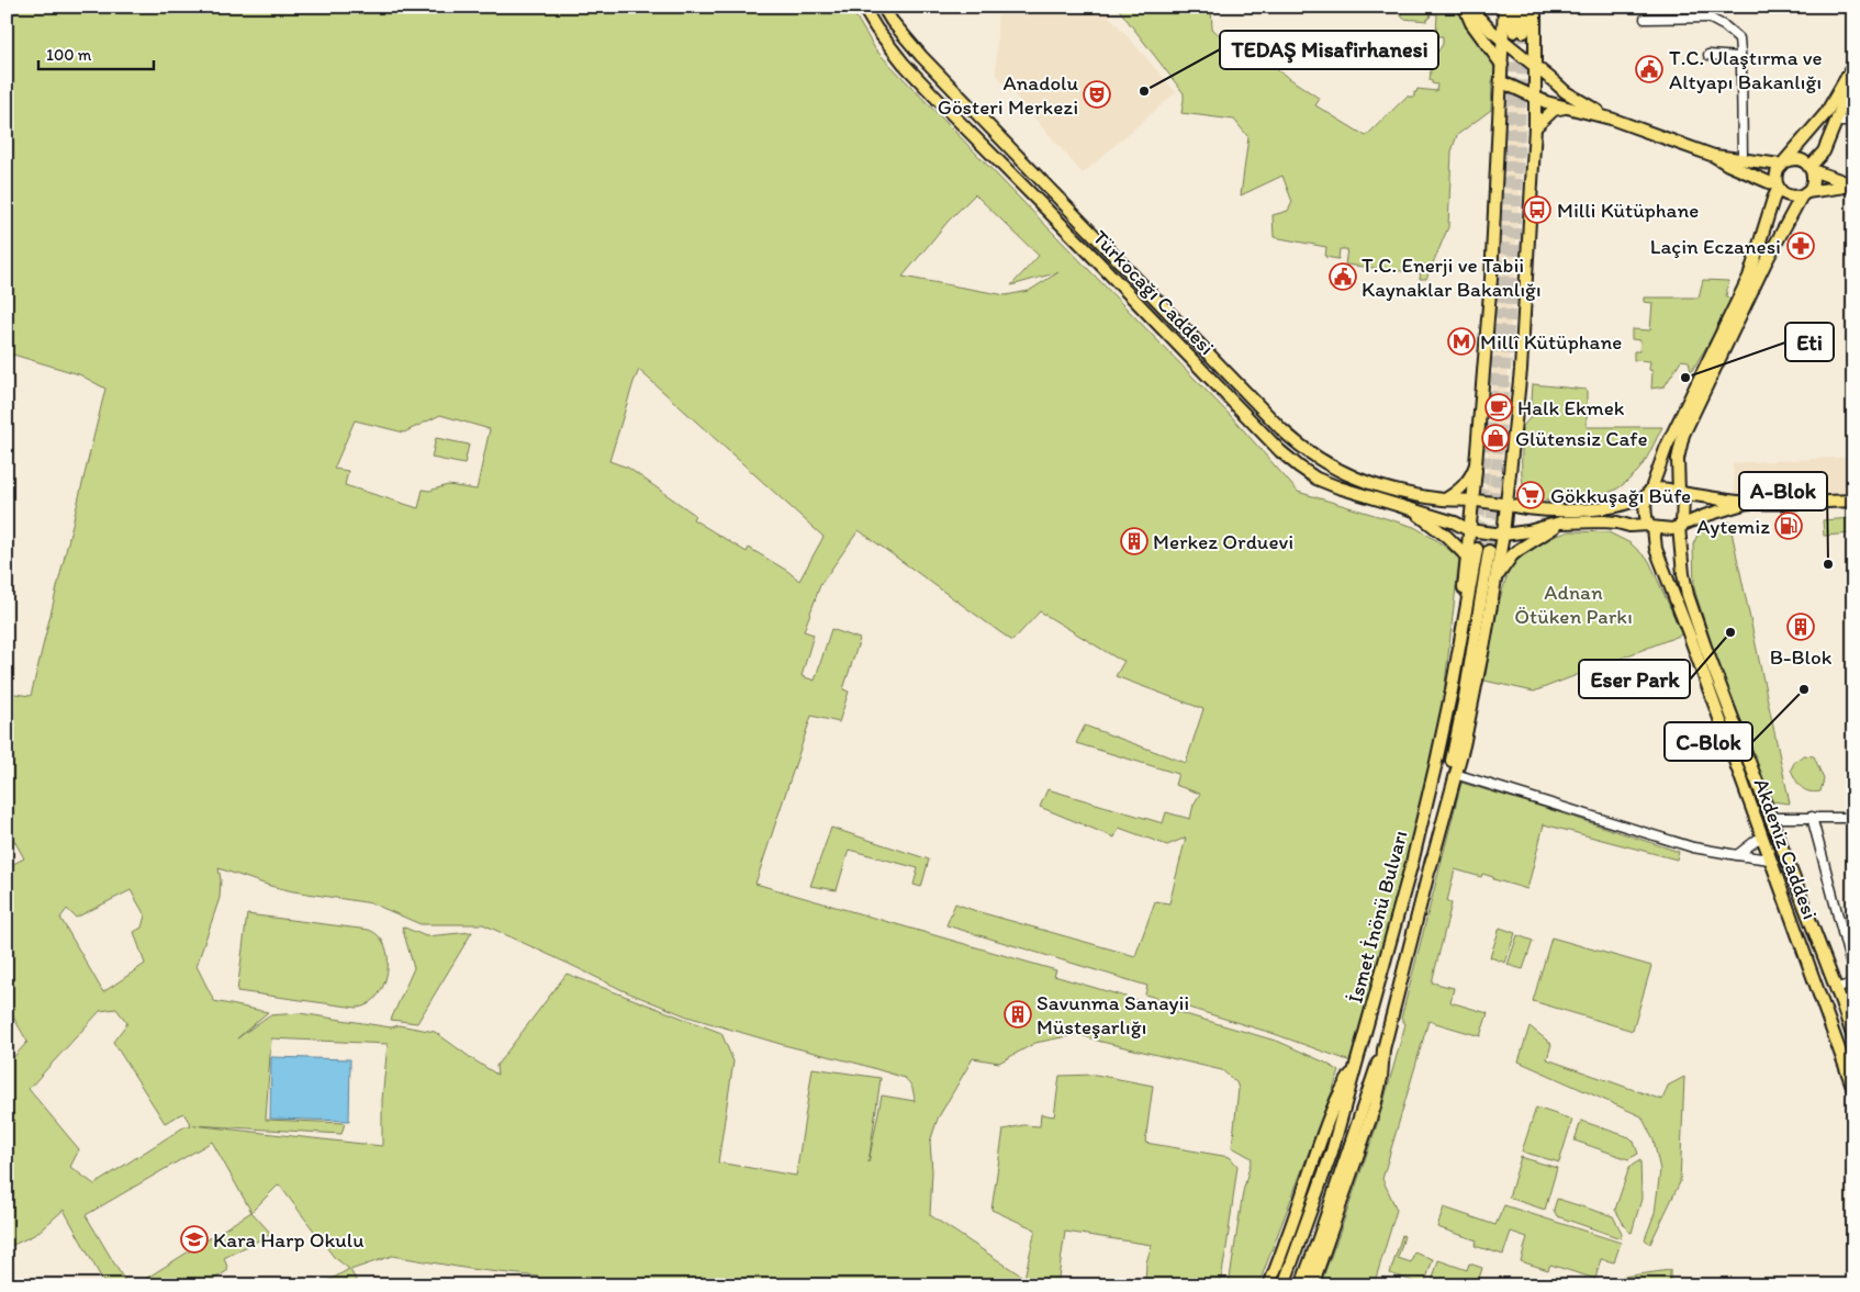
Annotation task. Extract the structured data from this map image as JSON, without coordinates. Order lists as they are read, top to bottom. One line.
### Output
{"streets":{"main road":["Türkocağı Caddesi","Akdeniz Caddesi","İsmet İnönü Bulvarı"]},"crossings":[["Türkocağı Caddesi","Akdeniz Caddesi"]],"parks":["Adnan Ötüken Parkı"],"places":{"public building":["T.C. Ulaştırma ve Altyapı Bakanlığı","T.C. Enerji ve Tabii Kaynaklar Bakanlığı"],"other":["TEDAŞ Misafirhanesi","Eti","A-Blok","Eser Park","C-Blok"],"theatre":["Anadolu Gösteri Merkezi"],"bus stop":["Milli Kütüphane"],"pharmacy":["Laçin Eczanesi"],"metro station":["Millî Kütüphane"],"cafe":["Halk Ekmek"],"shop":["Glütensiz Cafe"],"supermarket":["Gökkuşağı Büfe"],"fuel station":["Aytemiz"],"building":["Merkez Orduevi","B-Blok","Savunma Sanayii Müsteşarlığı"],"school or university":["Kara Harp Okulu"]},"scale_bar":"100 m"}
